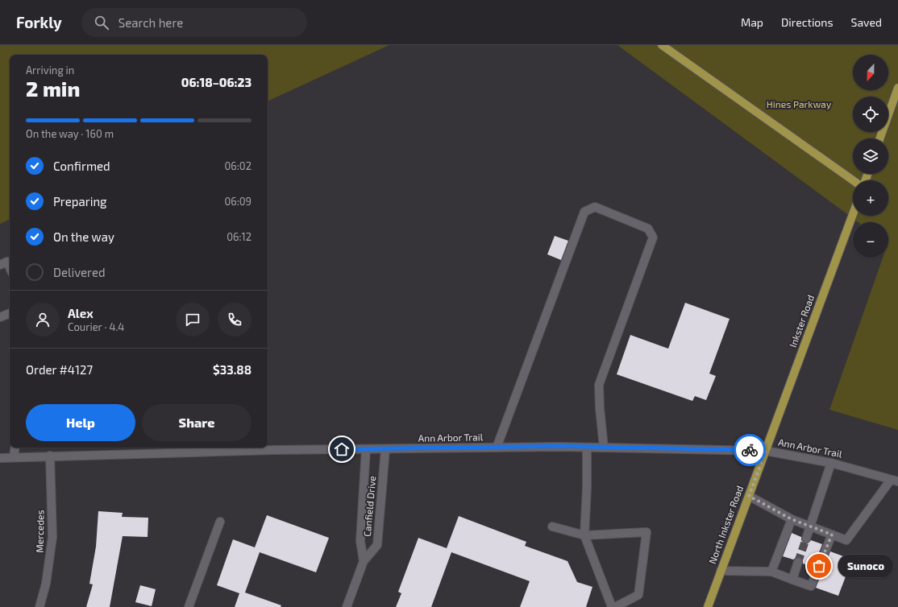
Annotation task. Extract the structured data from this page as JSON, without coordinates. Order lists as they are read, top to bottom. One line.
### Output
{"streets":{"main road":["Inkster Road","North Inkster Road"],"street":["Ann Arbor Trail","Canfield Drive","Mercedes"]},"crossings":[["Inkster Road","Ann Arbor Trail"],["Inkster Road","North Inkster Road"],["Ann Arbor Trail","Canfield Drive"],["Ann Arbor Trail","North Inkster Road"],["Ann Arbor Trail","Mercedes"]],"parks":["Hines Parkway"],"places":["Sunoco"],"north":"bottom","page":{"header":"Forkly","search":"Search here","nav":["Map","Directions","Saved"],"map_buttons":["+","−"],"heading":["2 min","Arriving in","06:18–06:23"],"panel":["Alex","Courier · 4.4","Order #4127","$33.88"],"bar":"On the way · 160 m","list":[["Confirmed","06:02"],["Preparing","06:09"],["On the way","06:12"],"Delivered"],"buttons":["Help","Share"],"bubble":"Sunoco"}}
